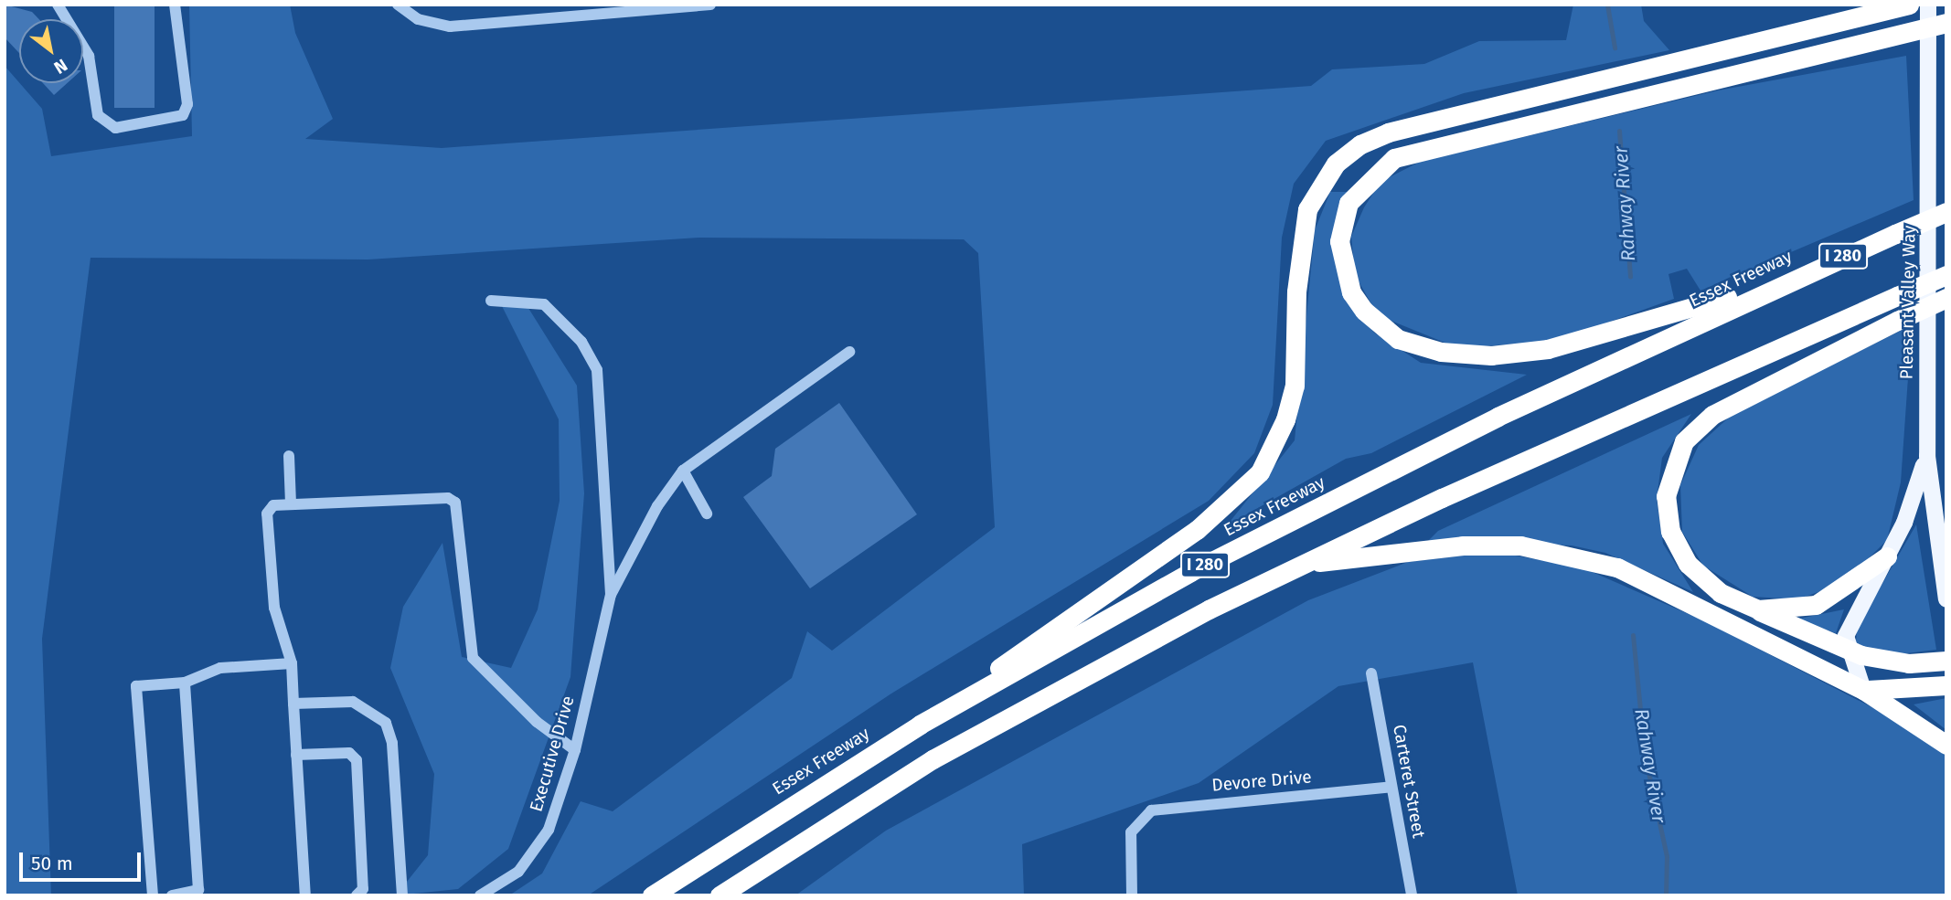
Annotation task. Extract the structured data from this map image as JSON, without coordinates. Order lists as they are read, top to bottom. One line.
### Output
{"streets":{"highway":["I 280","Essex Freeway"],"main road":["Pleasant Valley Way"],"street":["Executive Drive","Devore Drive","Carteret Street"]},"crossings":[["Devore Drive","Carteret Street"]],"water":["Rahway River"],"scale_bar":"50 m","north":"bottom right"}
